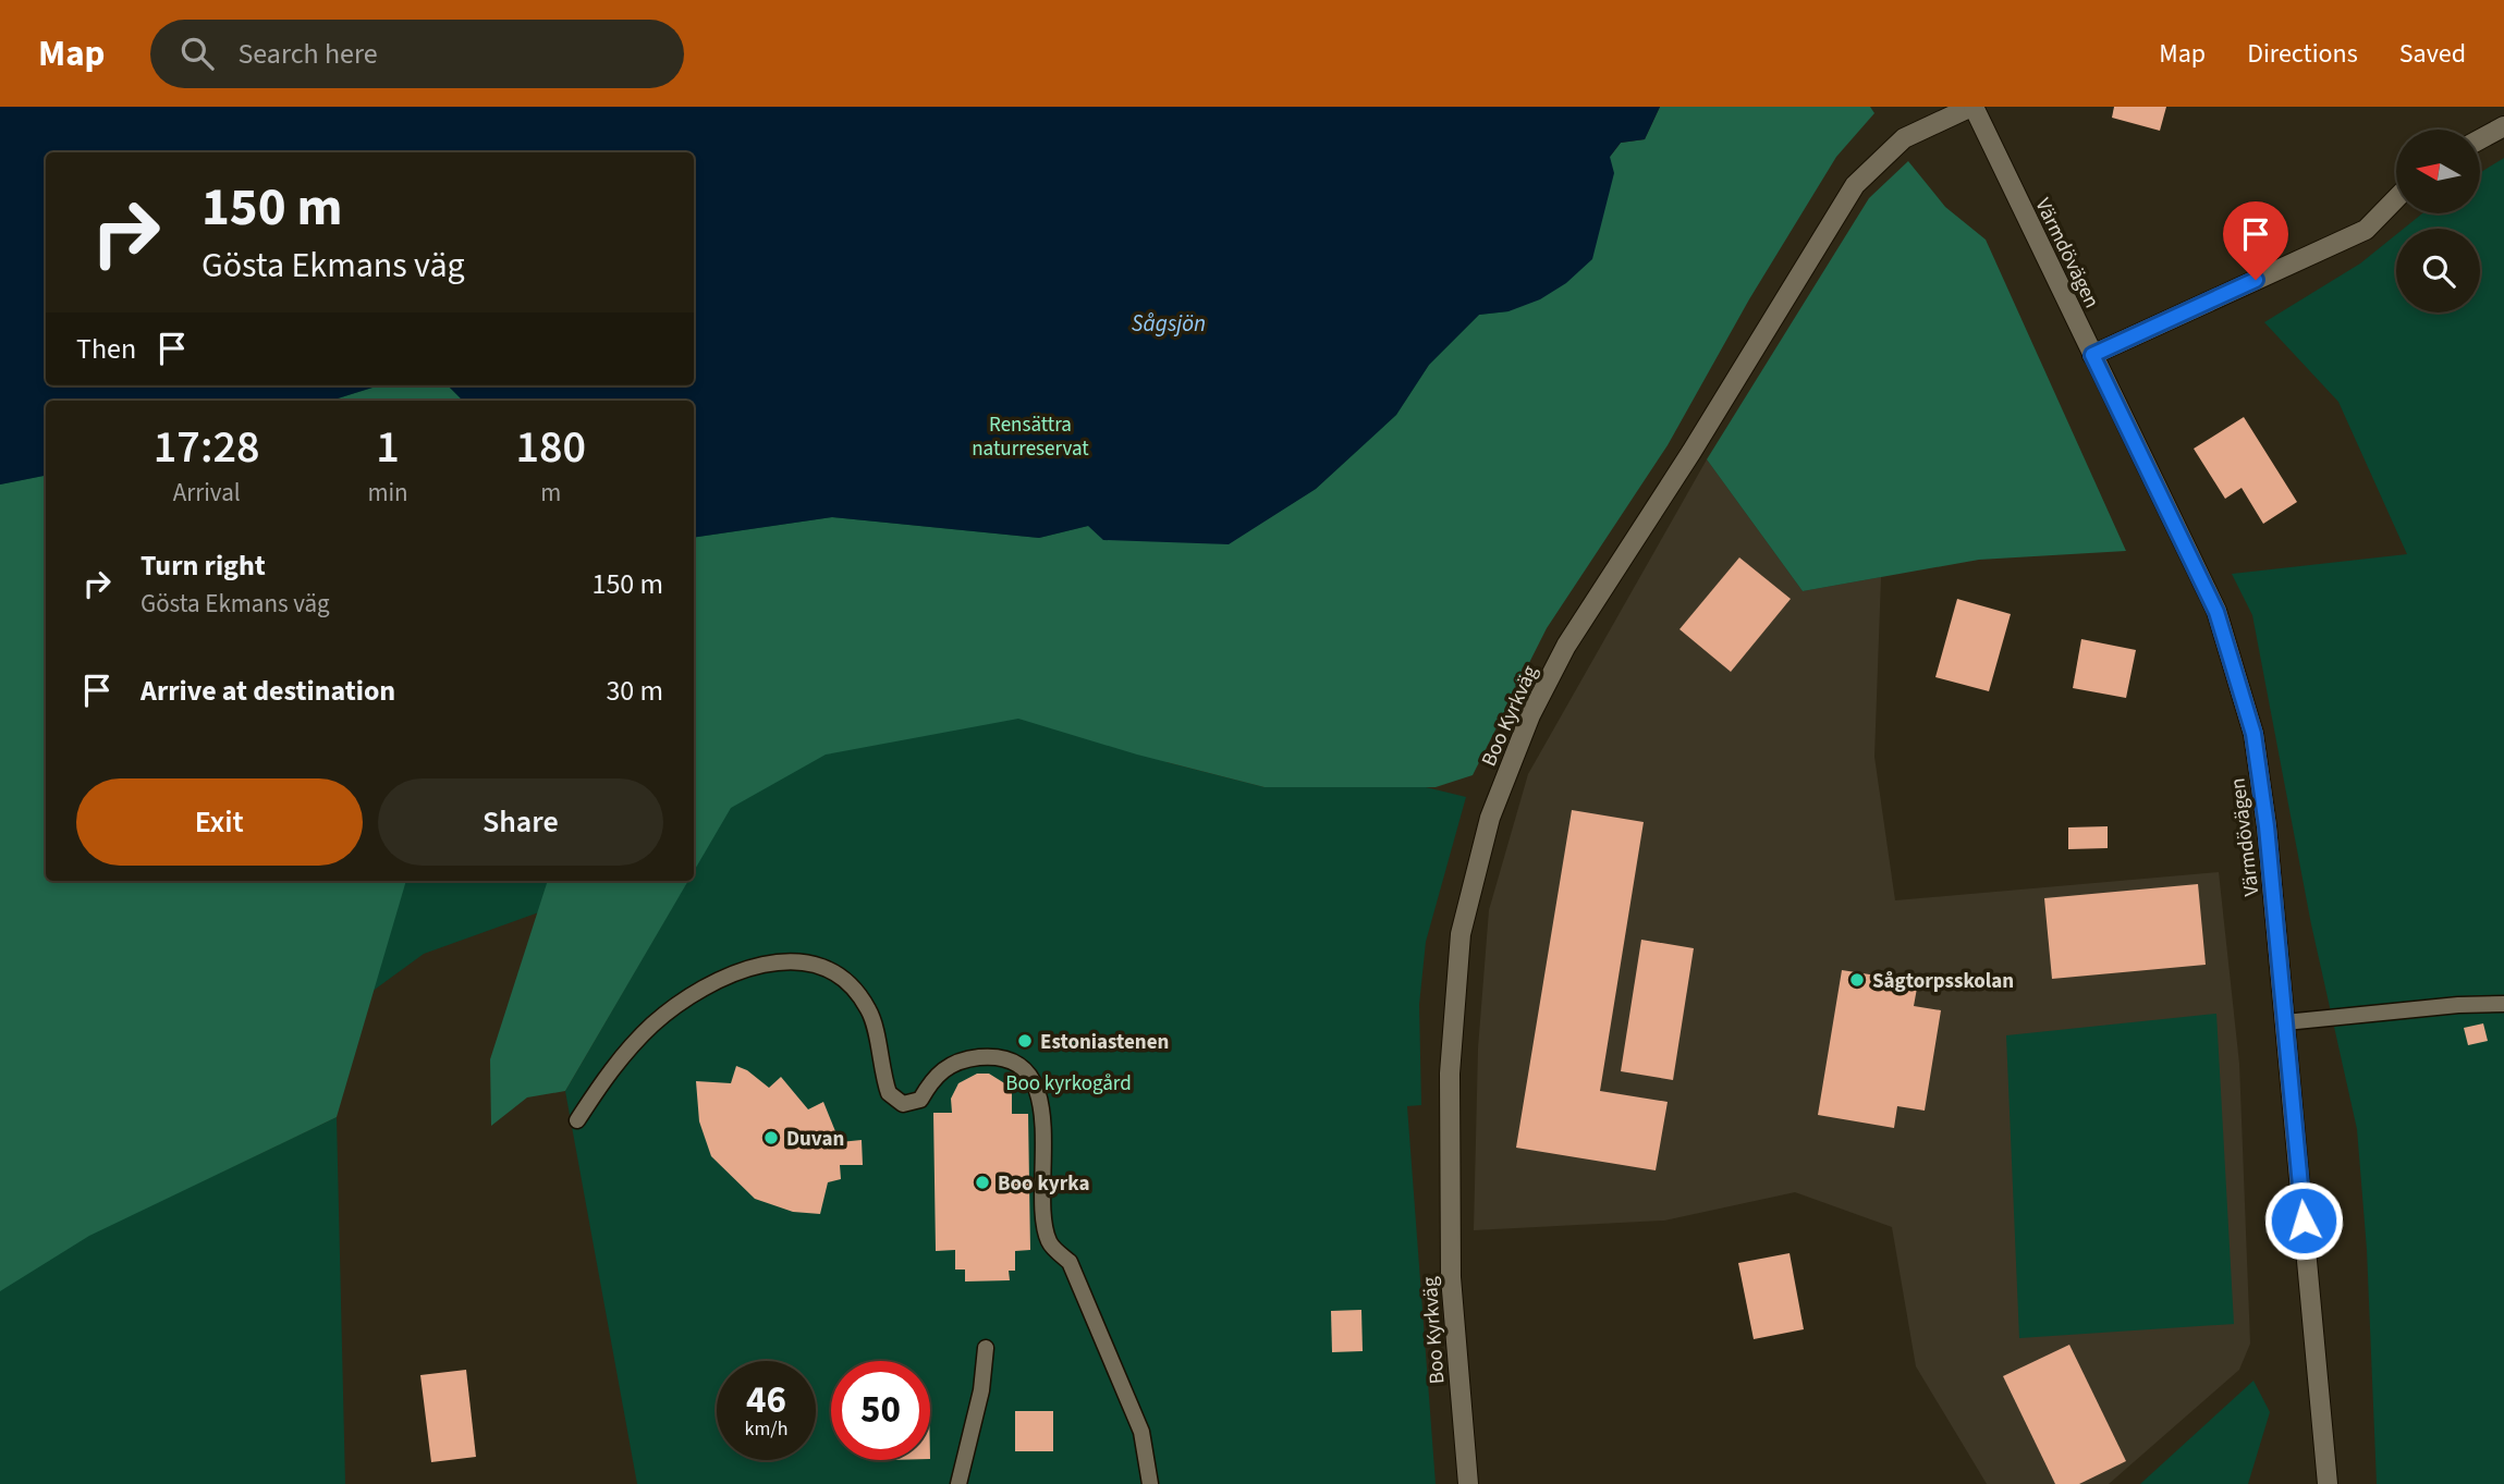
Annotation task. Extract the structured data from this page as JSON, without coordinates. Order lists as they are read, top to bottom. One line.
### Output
{"streets":{"street":["Värmdövägen","Boo Kyrkväg"]},"crossings":[["Värmdövägen","Boo Kyrkväg"]],"water":["Sågsjön"],"parks":["Rensättra naturreservat","Boo kyrkogård"],"places":["Sågtorpsskolan","Estoniastenen","Duvan","Boo kyrka"],"north":"left","page":{"header":"Map","search":"Search here","nav":["Map","Directions","Saved"],"turn":["150 m","Gösta Ekmans väg"],"then":"Then","eta":["17:28","Arrival","1","min","180","m"],"list":[{"name":"Turn right","note":"Gösta Ekmans väg","value":"150 m"},{"name":"Arrive at destination","value":"30 m"}],"buttons":["Exit","Share"],"speed":"46 km/h","limit":"50"}}
